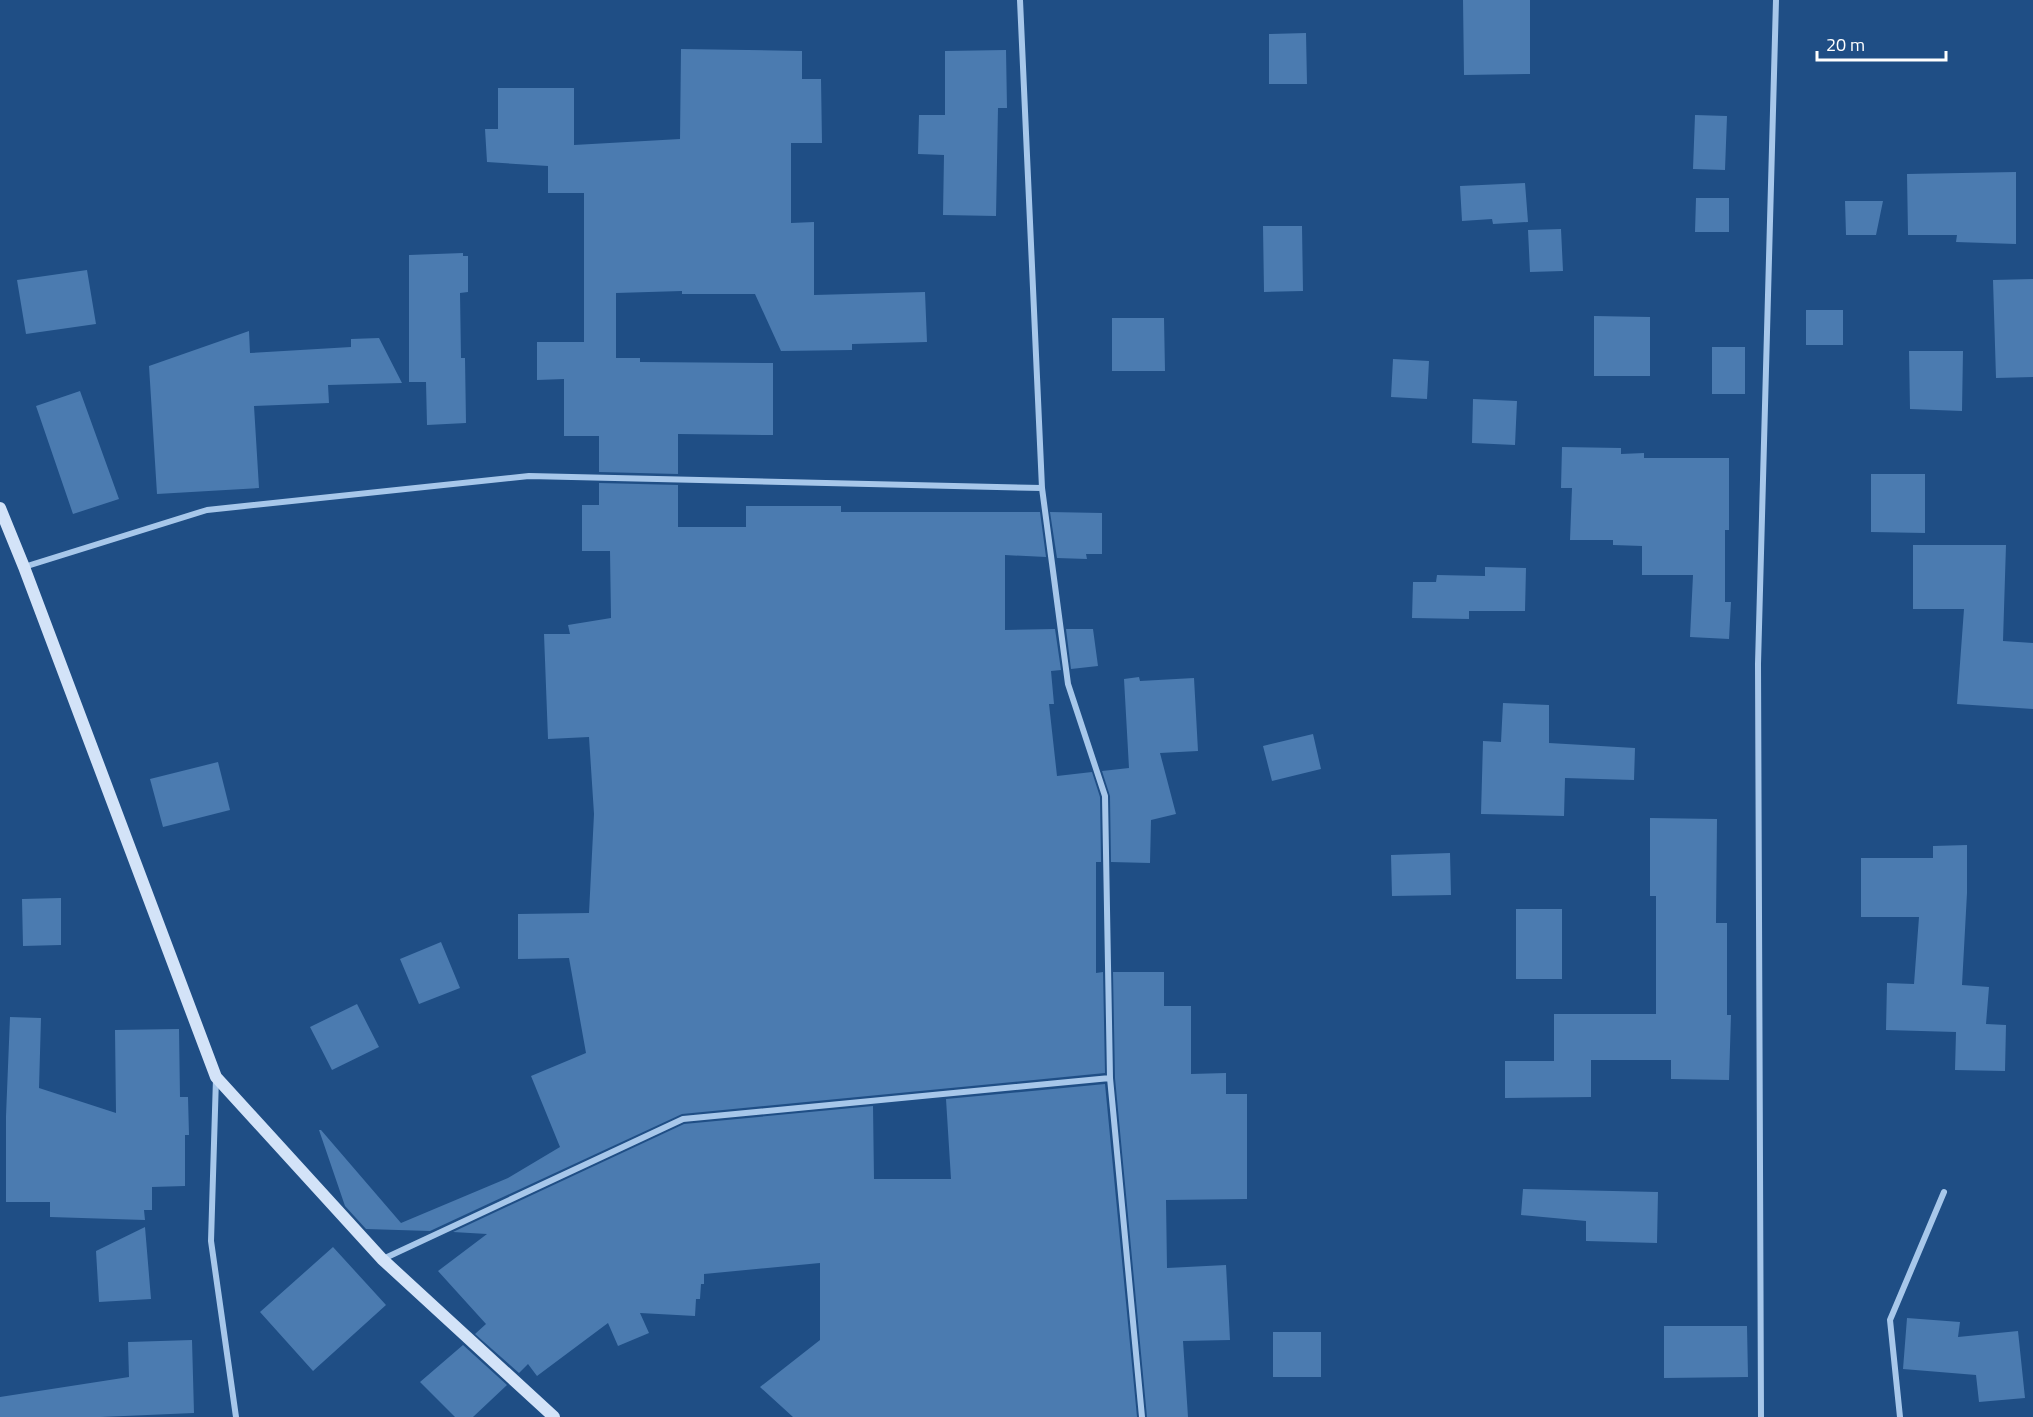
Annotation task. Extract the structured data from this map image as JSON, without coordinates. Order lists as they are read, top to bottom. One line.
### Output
{"scale_bar":"20 m"}
